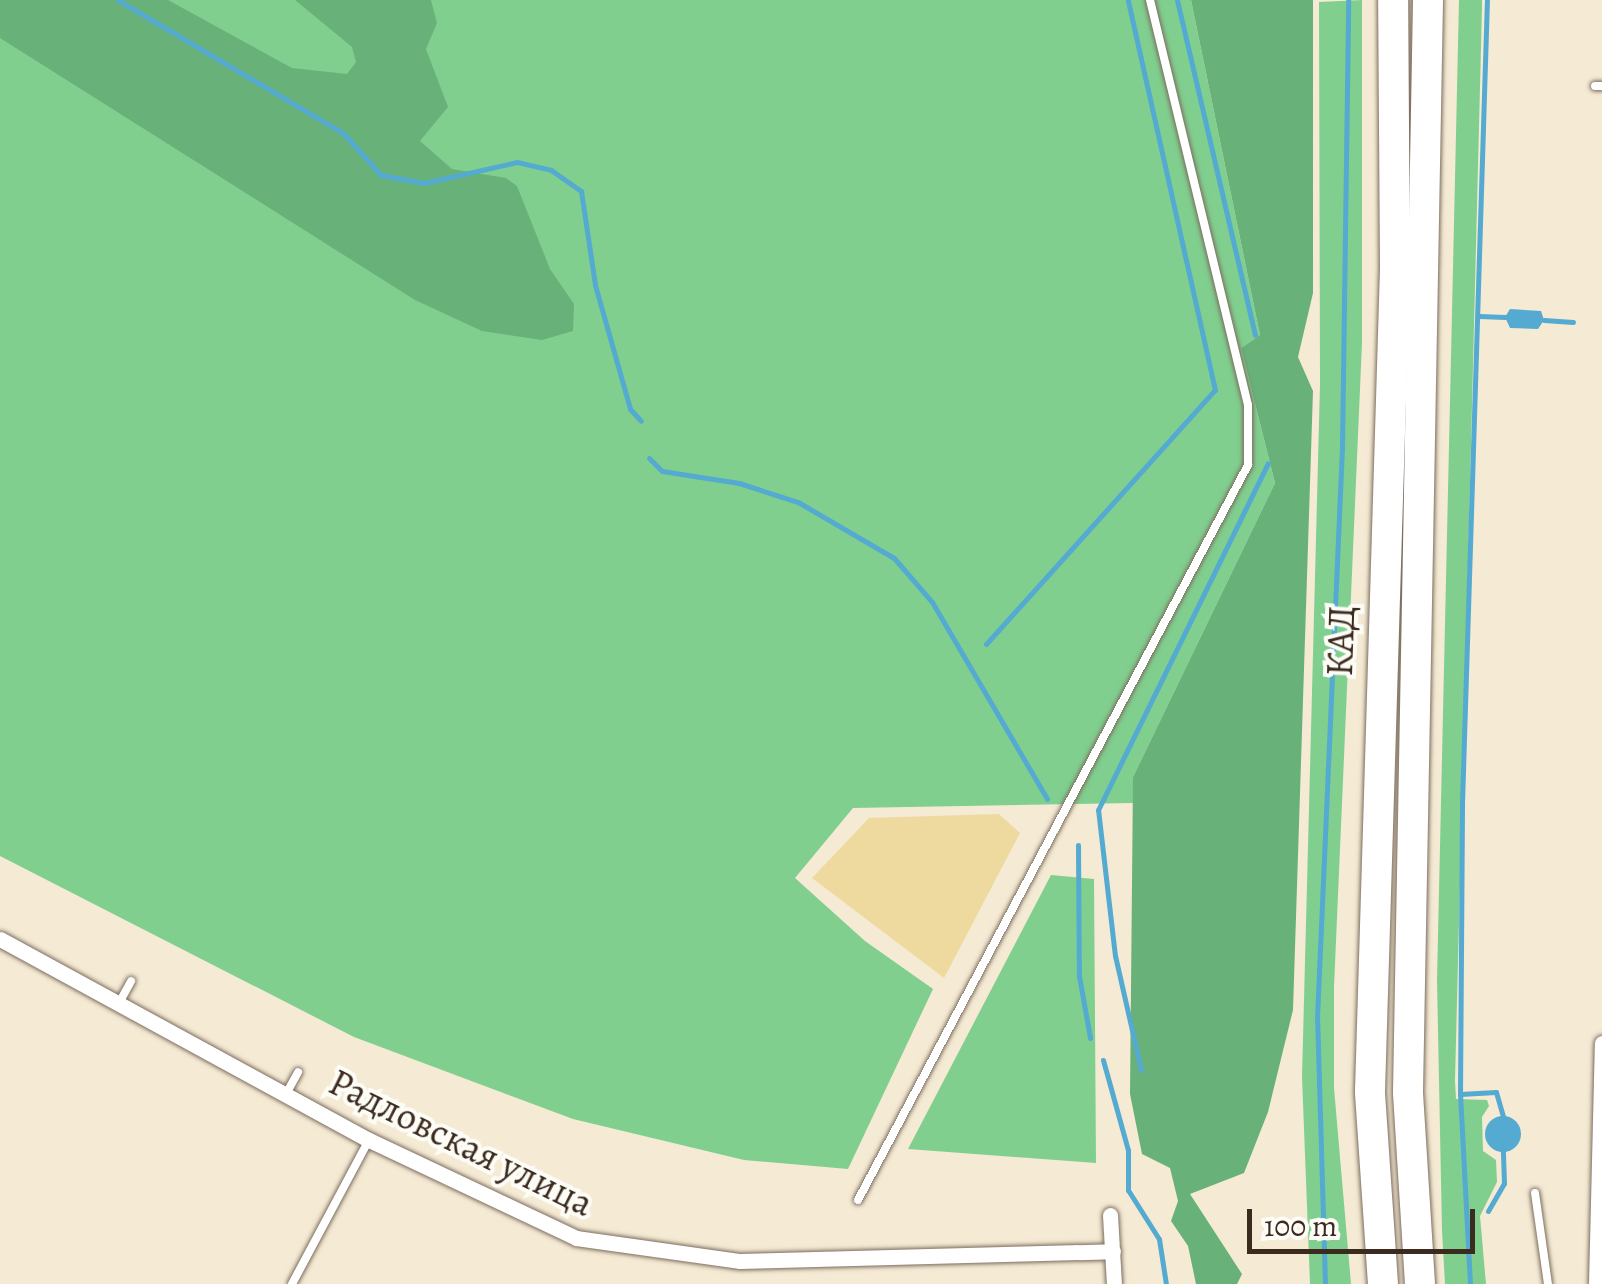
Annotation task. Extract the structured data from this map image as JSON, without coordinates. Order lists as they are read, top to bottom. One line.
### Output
{"streets":{"highway":["КАД"],"street":["Радловская улица"]},"scale_bar":"100 m"}
